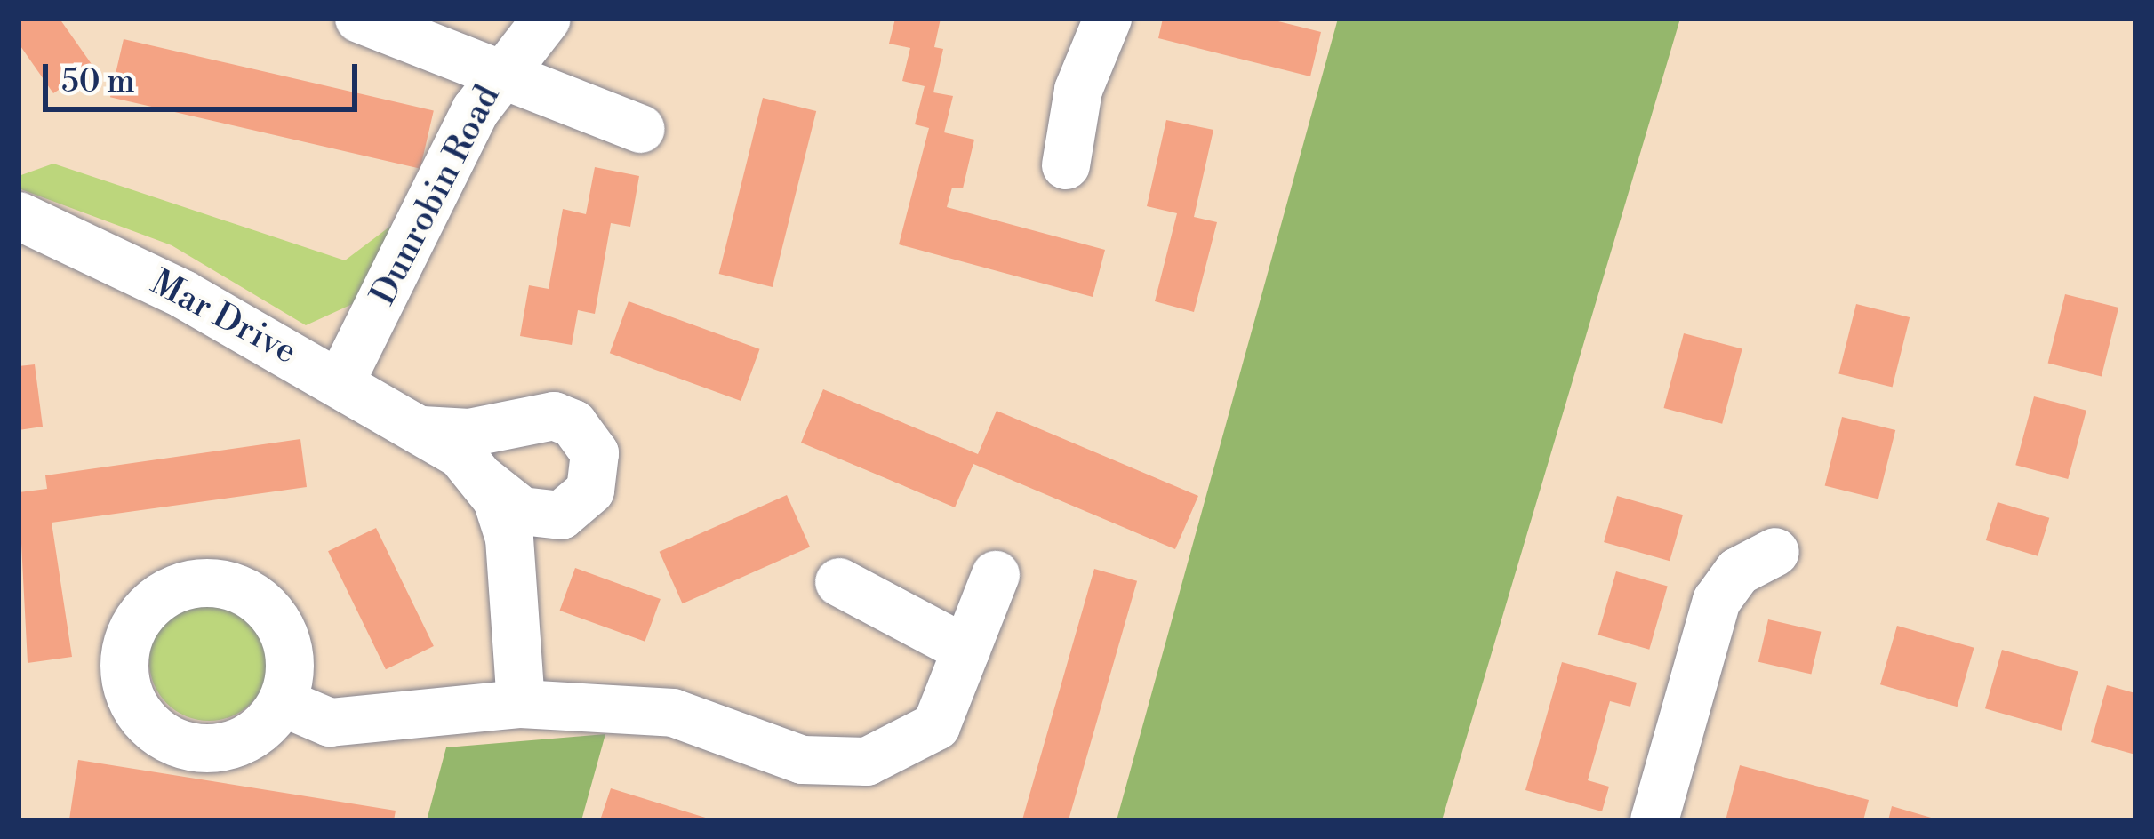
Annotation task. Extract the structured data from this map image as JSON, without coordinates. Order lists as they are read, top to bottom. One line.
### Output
{"streets":{"street":["Dunrobin Road","Mar Drive"]},"crossings":[["Dunrobin Road","Mar Drive"]],"scale_bar":"50 m"}
